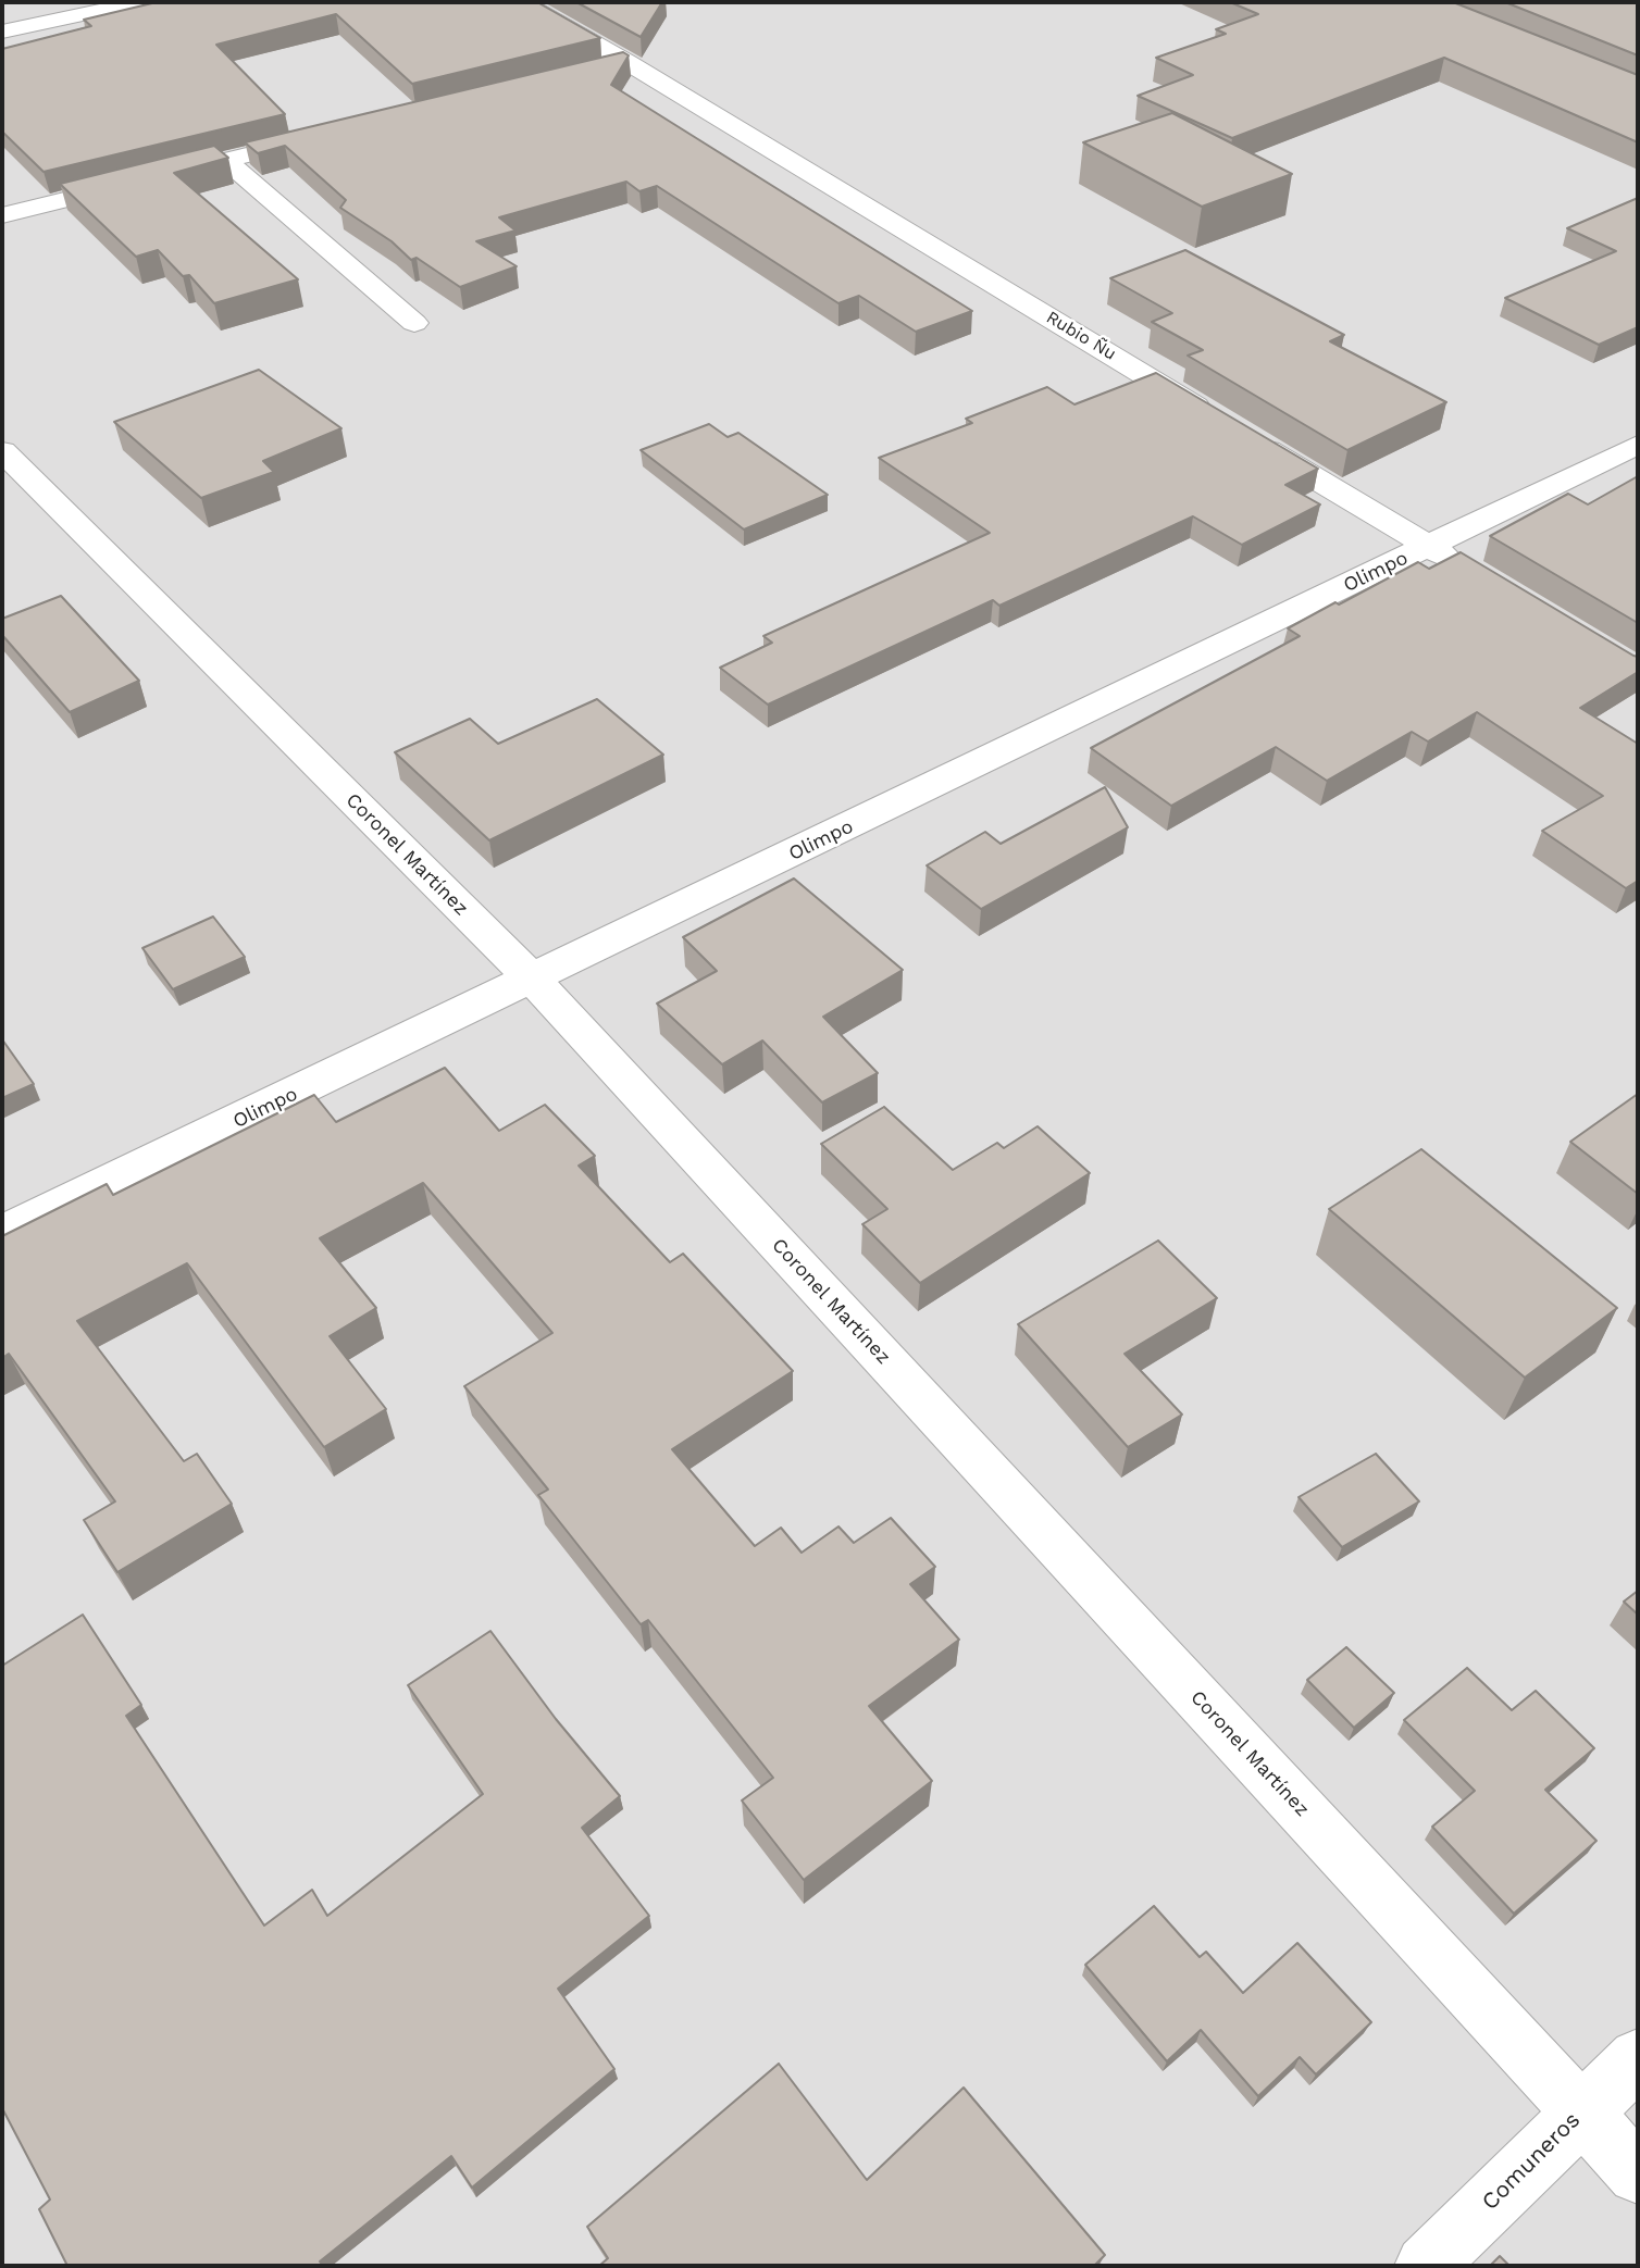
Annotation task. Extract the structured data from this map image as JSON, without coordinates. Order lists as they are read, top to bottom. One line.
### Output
{"streets":{"street":["Rubio Ñu","Olimpo","Coronel Martínez","Comuneros"]},"crossings":[["Olimpo","Coronel Martínez"],["Coronel Martínez","Comuneros"]]}
